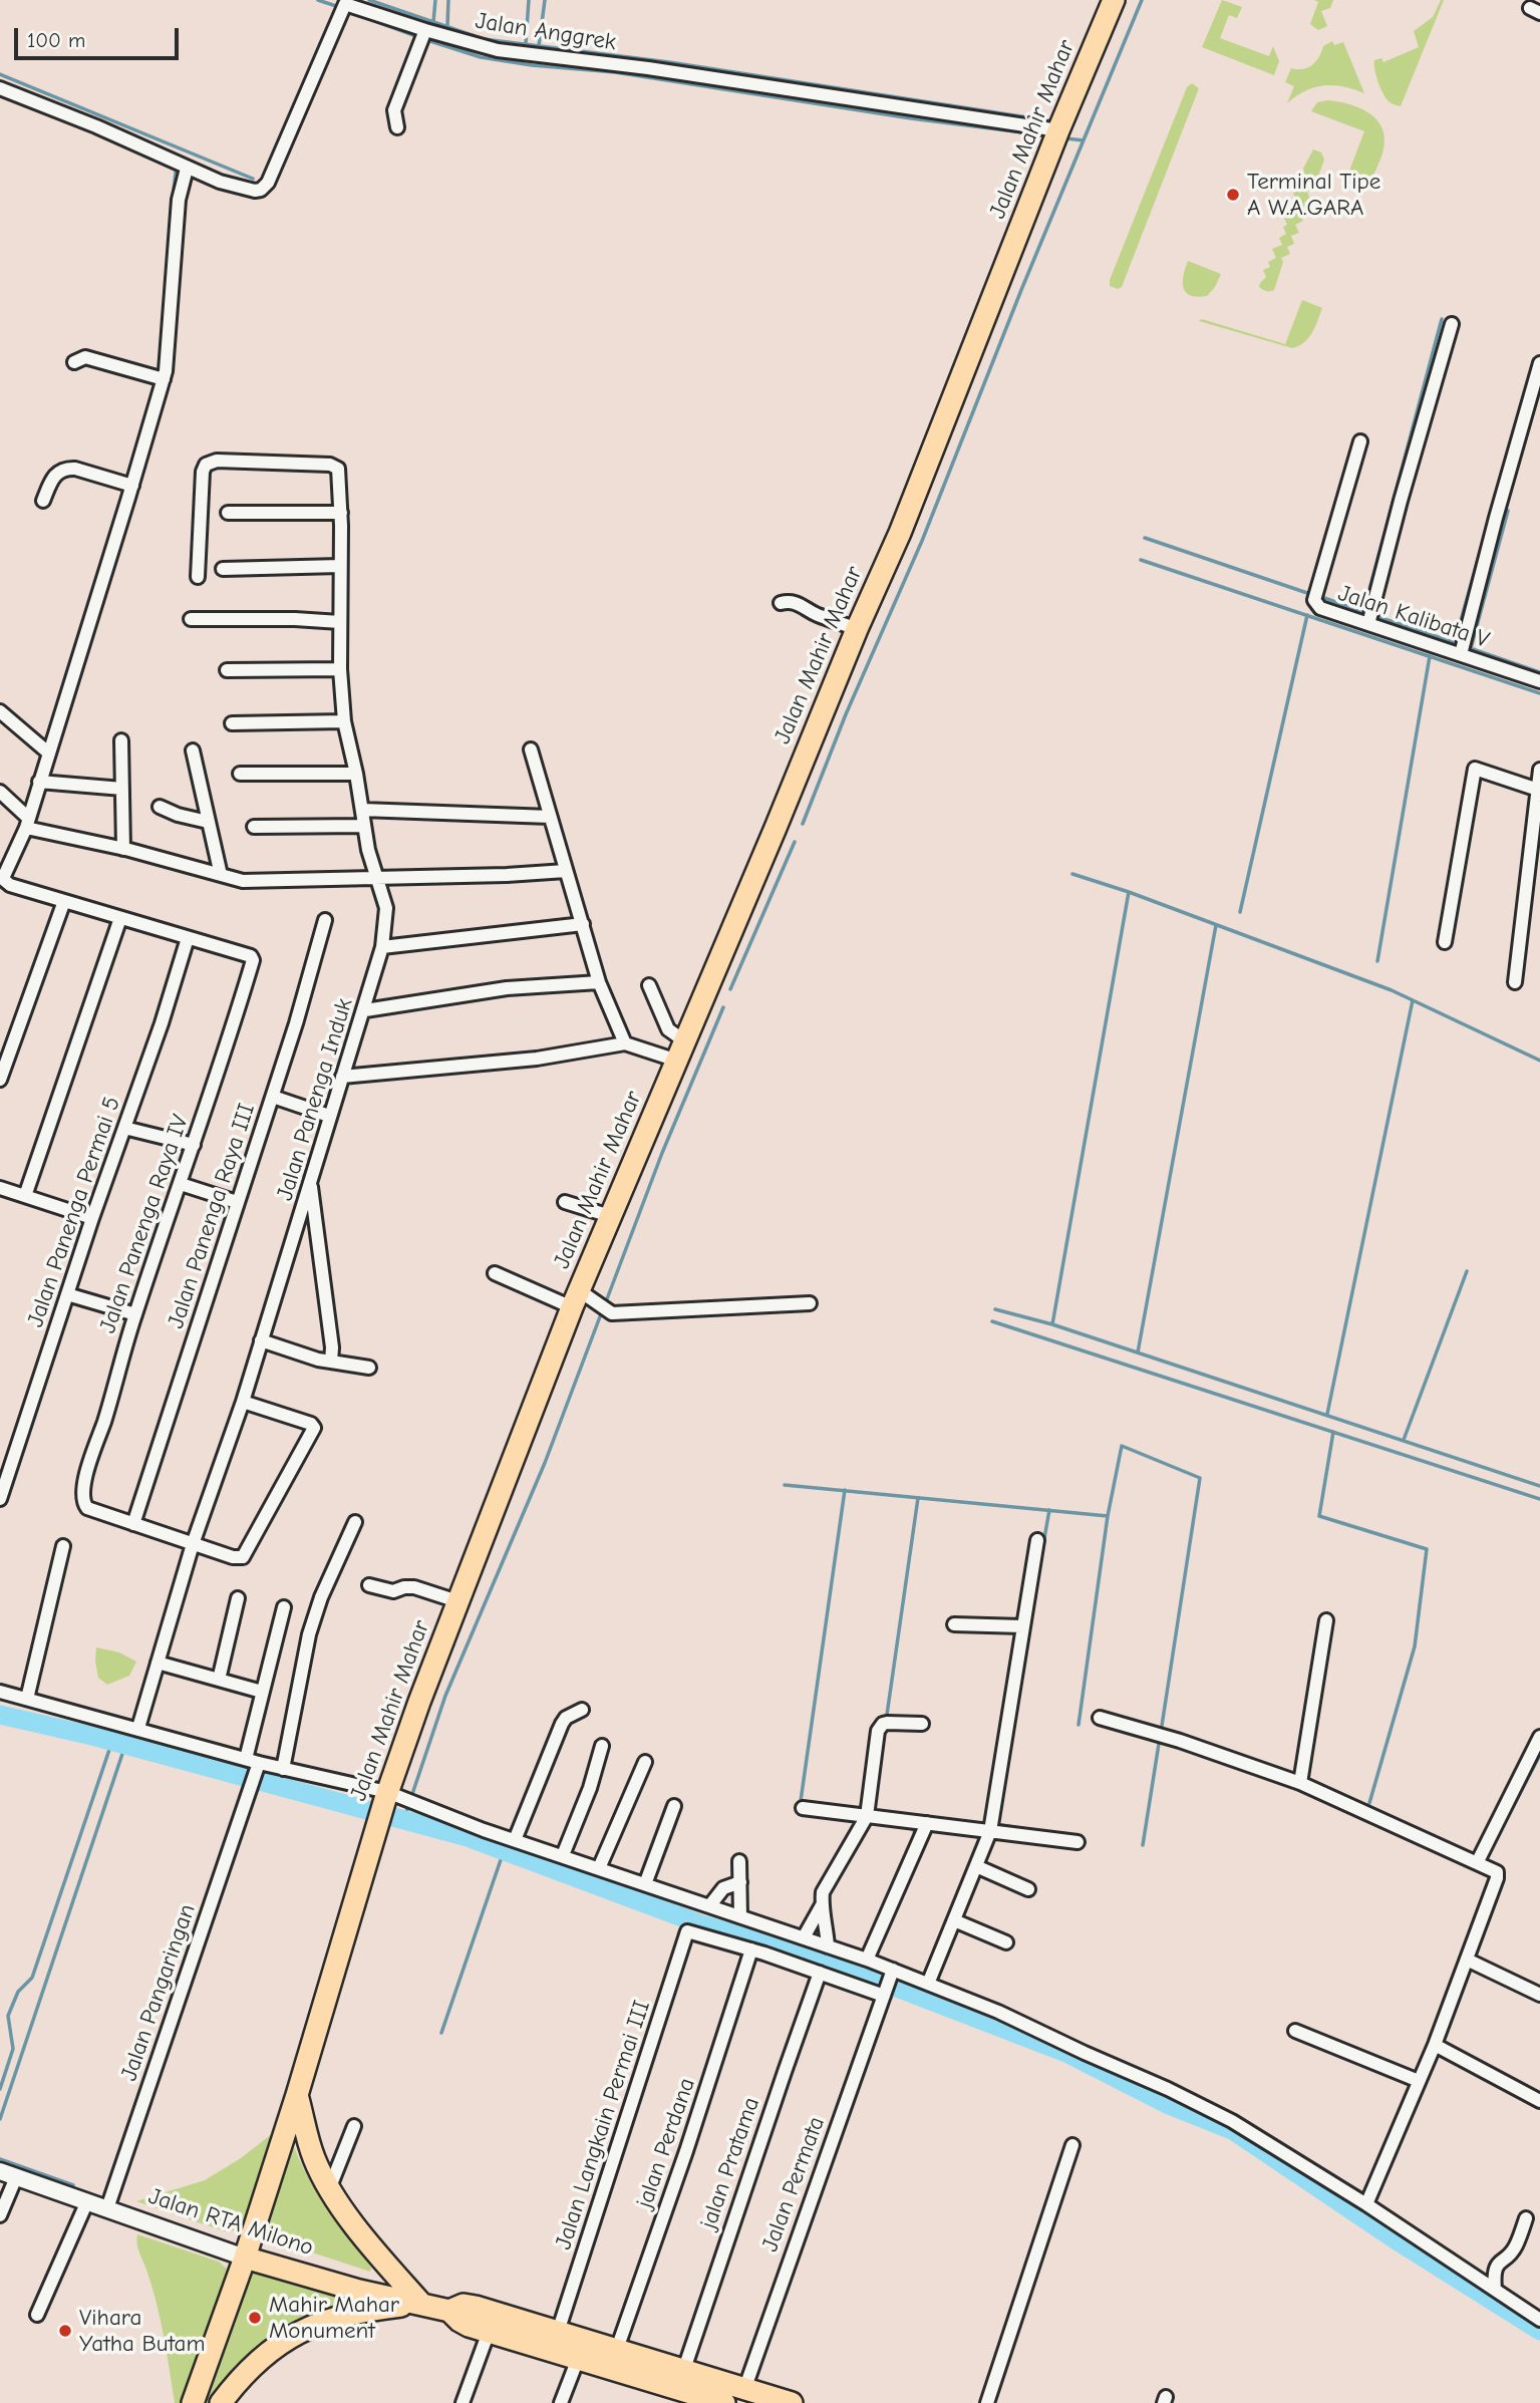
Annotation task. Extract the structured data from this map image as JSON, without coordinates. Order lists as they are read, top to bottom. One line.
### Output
{"streets":{"highway":["Jalan Mahir Mahar","Jalan RTA Milono"],"street":["Jalan Anggrek","Jalan Kalibata V","Jalan Panenga Induk","Jalan Panenga Permai 5","Jalan Panenga Raya III","Jalan Panenga Raya IV","Jalan Pangaringan","Jalan Langkain Permai III","jalan Perdana","jalan Pratama","Jalan Permata"]},"crossings":[["Jalan Anggrek","Jalan Mahir Mahar"],["Jalan Mahir Mahar","Jalan RTA Milono"],["Jalan Panenga Permai 5","Jalan Panenga Raya IV"],["Jalan Panenga Raya III","Jalan Panenga Raya IV"],["Jalan Pangaringan","Jalan RTA Milono"],["Jalan Langkain Permai III","jalan Perdana"],["Jalan Langkain Permai III","Jalan RTA Milono"],["jalan Perdana","Jalan RTA Milono"],["jalan Pratama","Jalan RTA Milono"],["Jalan Permata","Jalan RTA Milono"]],"places":["Terminal Tipe A W.A.GARA","Mahir Mahar Monument","Vihara Yatha Butam"],"scale_bar":"100 m"}
